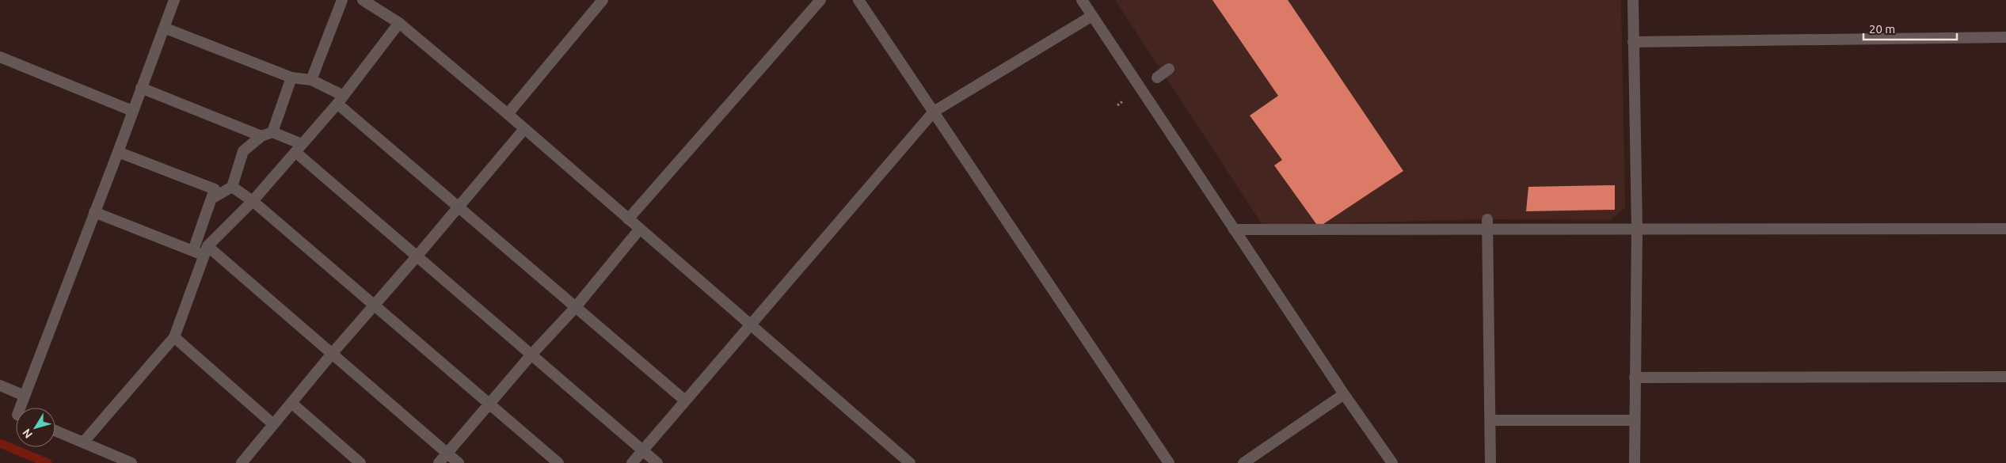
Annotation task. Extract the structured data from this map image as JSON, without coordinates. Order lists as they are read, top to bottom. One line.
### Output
{"scale_bar":"20 m","north":"bottom left"}
